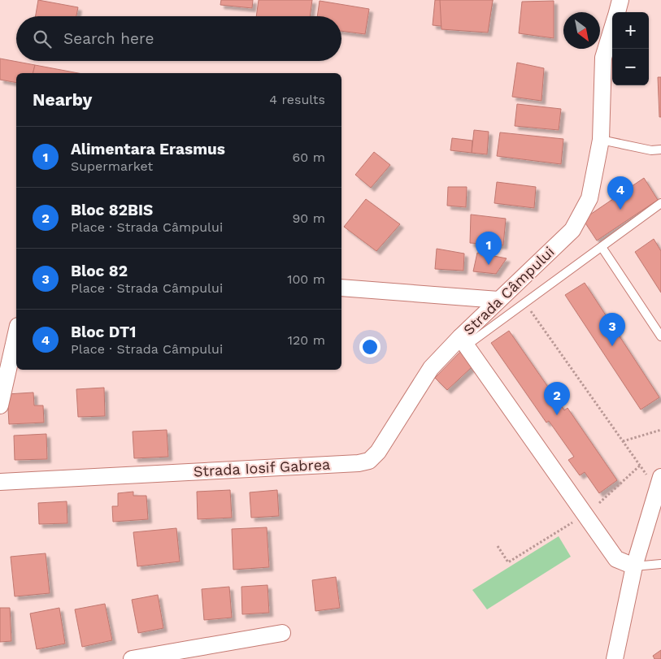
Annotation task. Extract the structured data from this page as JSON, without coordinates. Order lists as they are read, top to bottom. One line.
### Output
{"streets":{"street":["Strada Câmpului","Strada Iosif Gabrea"]},"crossings":[["Strada Câmpului","Strada Iosif Gabrea"]],"north":"bottom right","page":{"map_buttons":["+","−"],"search":"Search here","heading":["Nearby","4 results"],"list":[{"mark":"1","name":"Alimentara Erasmus","note":"Supermarket","value":"60 m"},{"mark":"2","name":"Bloc 82BIS","note":"Place · Strada Câmpului","value":"90 m"},{"mark":"3","name":"Bloc 82","note":"Place · Strada Câmpului","value":"100 m"},{"mark":"4","name":"Bloc DT1","note":"Place · Strada Câmpului","value":"120 m"}],"pins":["4","1","3","2"]}}
